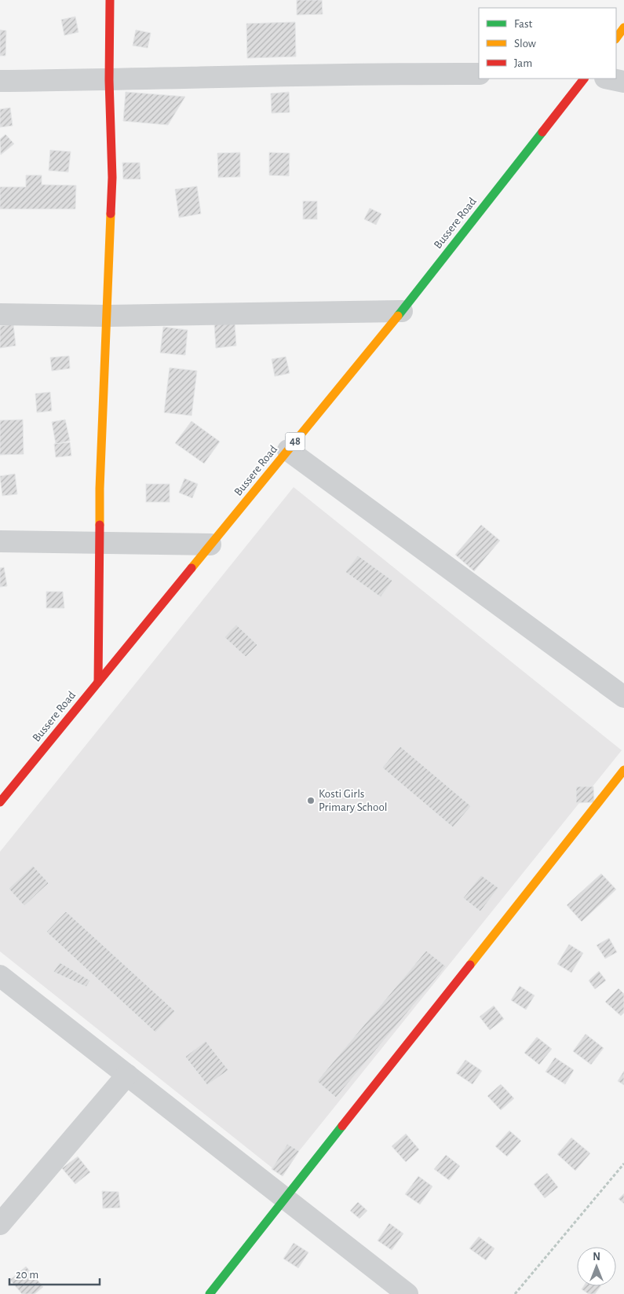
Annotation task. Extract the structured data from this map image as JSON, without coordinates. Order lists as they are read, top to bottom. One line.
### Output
{"streets":{"street":["Bussere Road","48"]},"places":["Kosti Girls Primary School"],"legend":["Fast","Slow","Jam"],"scale_bar":"20 m","north":"top"}
